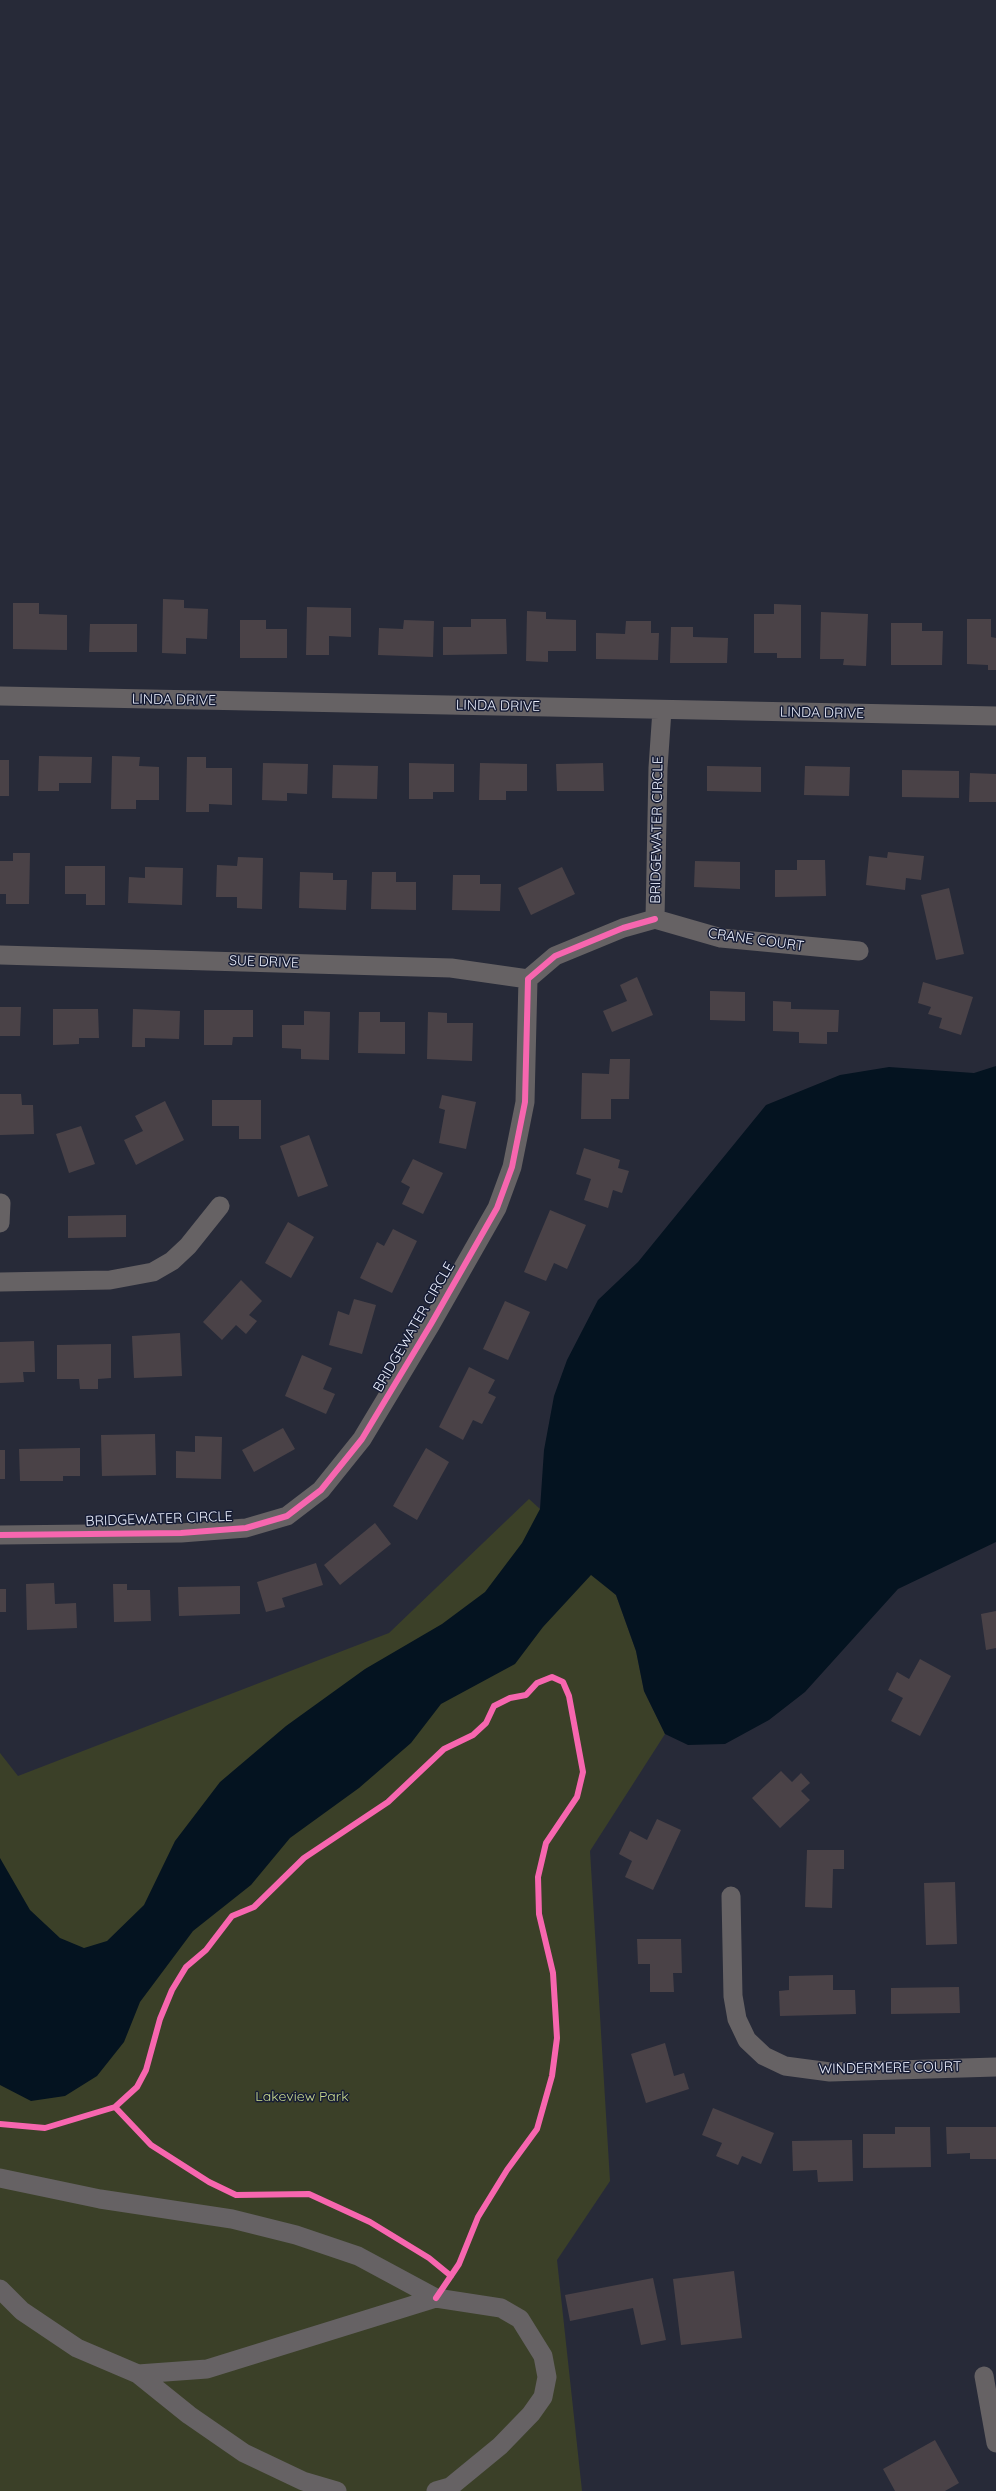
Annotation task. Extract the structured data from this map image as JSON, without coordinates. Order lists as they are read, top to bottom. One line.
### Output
{"streets":{"street":["LINDA DRIVE","BRIDGEWATER CIRCLE","CRANE COURT","SUE DRIVE","WINDERMERE COURT"]},"crossings":[["LINDA DRIVE","BRIDGEWATER CIRCLE"],["BRIDGEWATER CIRCLE","CRANE COURT"],["BRIDGEWATER CIRCLE","SUE DRIVE"]],"parks":["Lakeview Park"]}
